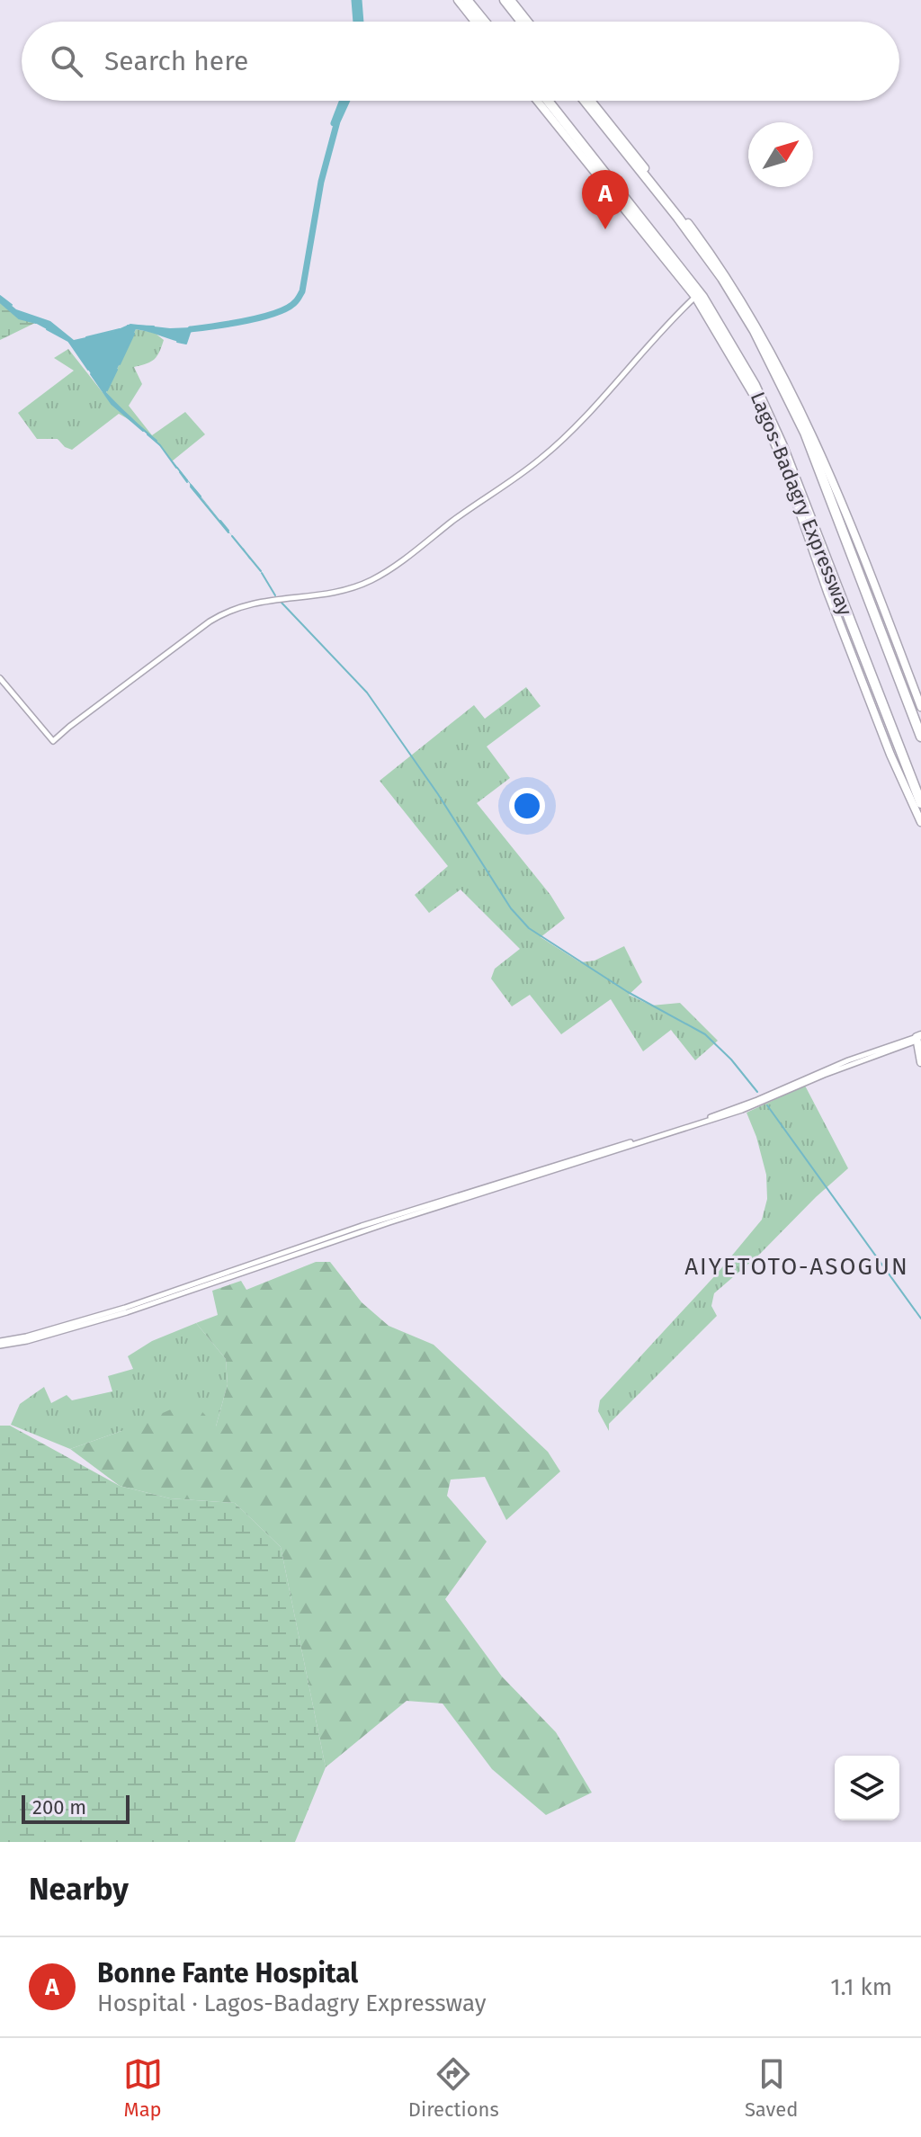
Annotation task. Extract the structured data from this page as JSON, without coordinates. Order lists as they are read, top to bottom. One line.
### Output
{"streets":{"highway":["Lagos-Badagry Expressway"]},"districts":["AIYETOTO-ASOGUN"],"scale_bar":"200 m","north":"top right","page":{"search":"Search here","pins":"A","scale":"200 m","heading":"Nearby","list":[{"mark":"A","name":"Bonne Fante Hospital","note":"Hospital · Lagos-Badagry Expressway","value":"1.1 km"}],"nav":["Map","Directions","Saved"]}}
